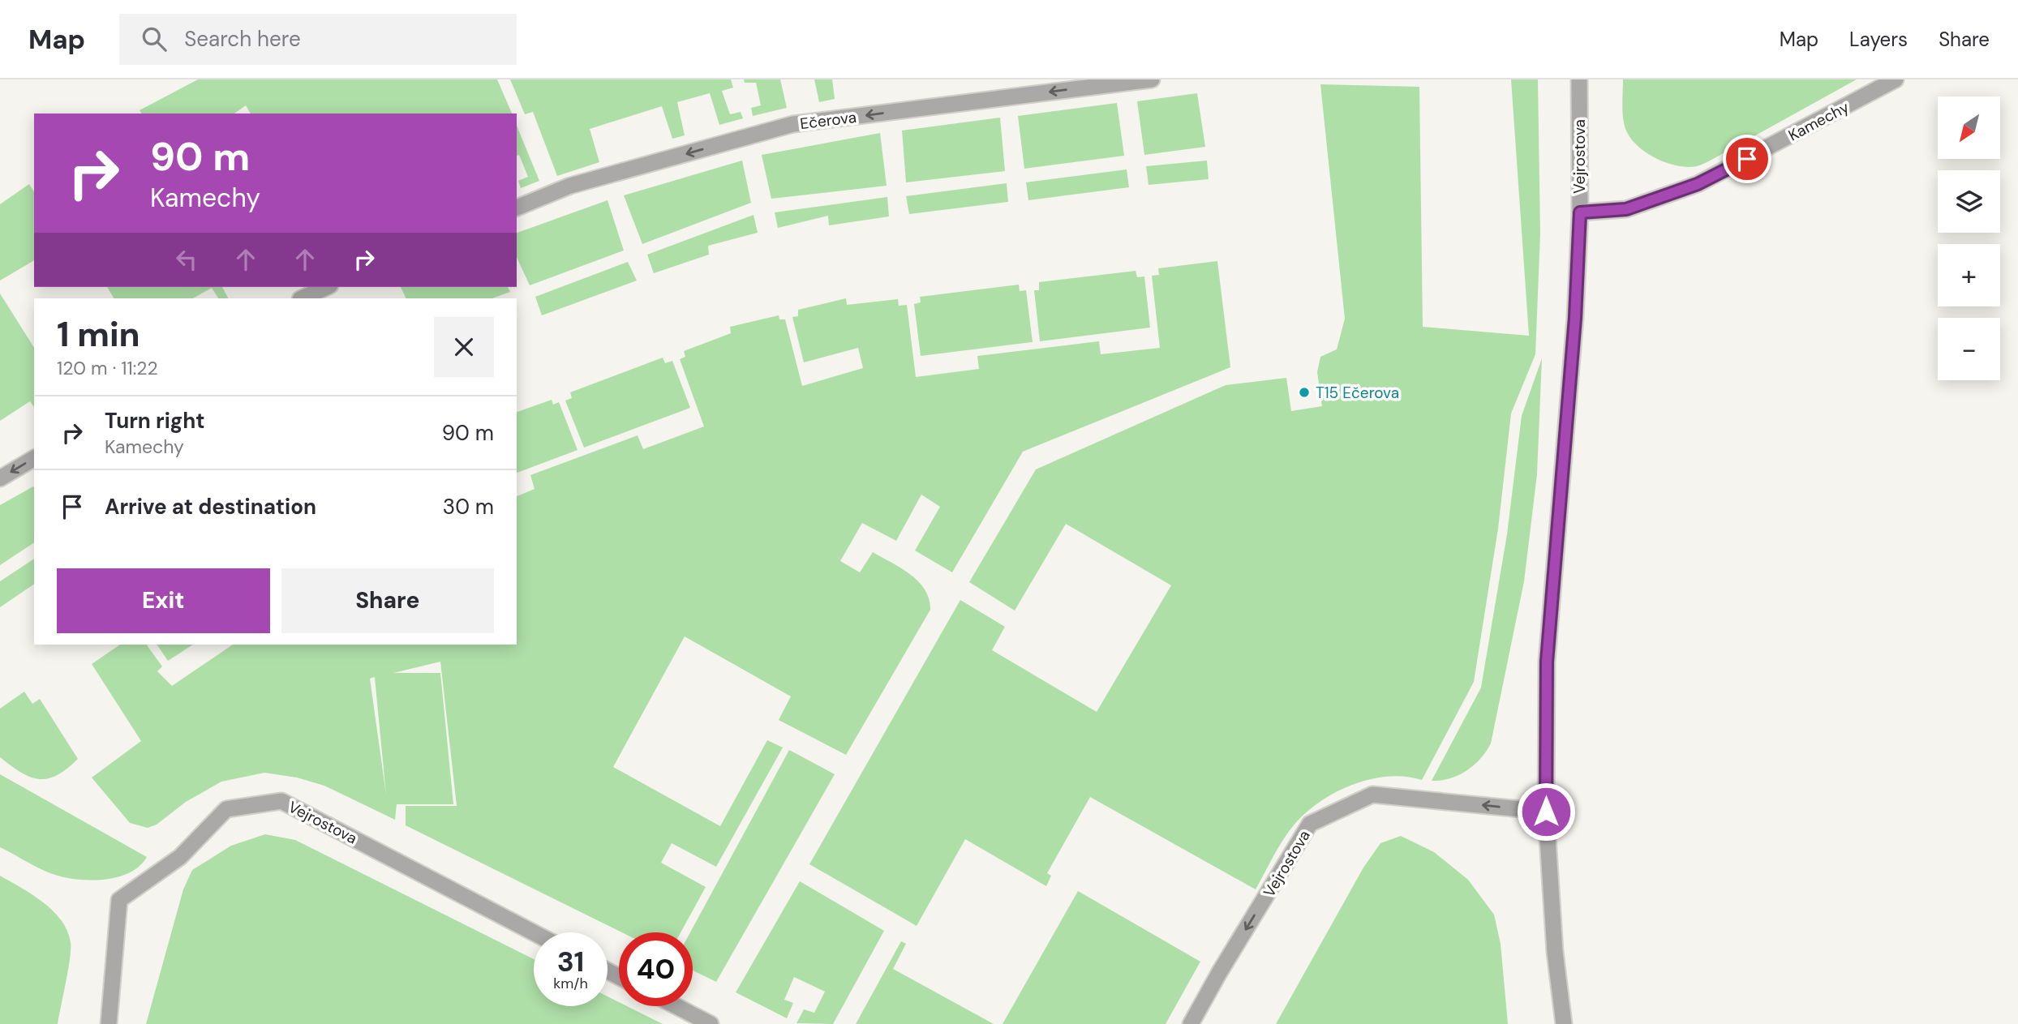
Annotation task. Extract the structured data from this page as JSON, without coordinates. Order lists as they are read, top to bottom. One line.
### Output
{"streets":{"street":["Ečerova","Kamechy","Vejrostova"]},"crossings":[["Kamechy","Vejrostova"]],"one_way":["Ečerova"],"places":["T15 Ečerova"],"north":"bottom left","page":{"header":"Map","search":"Search here","nav":["Map","Layers","Share"],"map_buttons":["+","−"],"turn":["90 m","Kamechy"],"heading":["1 min","120 m · 11:22"],"list":[{"name":"Turn right","note":"Kamechy","value":"90 m"},{"name":"Arrive at destination","value":"30 m"}],"buttons":["Exit","Share"],"speed":"31 km/h","limit":"40"}}
